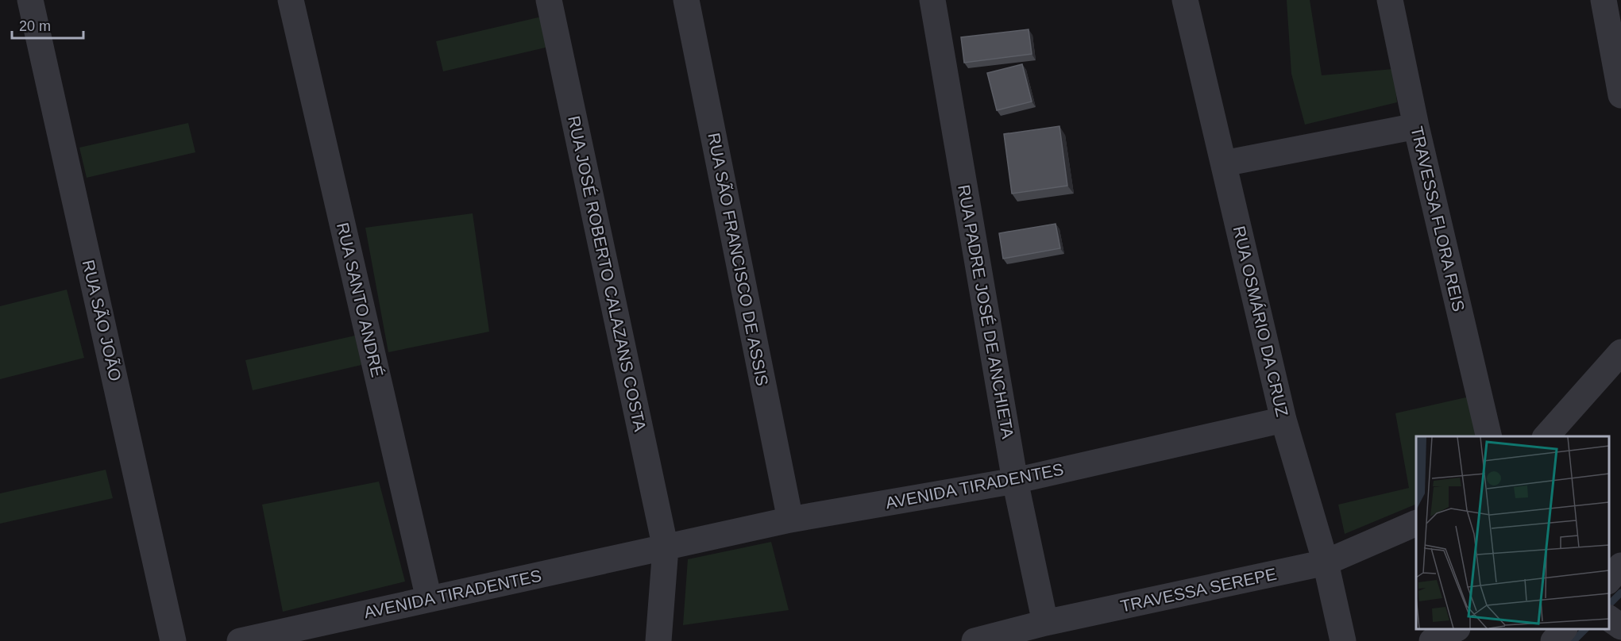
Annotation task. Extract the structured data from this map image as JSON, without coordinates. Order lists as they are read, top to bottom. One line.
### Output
{"streets":{"street":["TRAVESSA FLORA REIS","RUA SÃO FRANCISCO DE ASSIS","RUA JOSÉ ROBERTO CALAZANS COSTA","RUA SANTO ANDRÉ","RUA PADRE JOSÉ DE ANCHIETA","RUA SÃO JOÃO","RUA OSMÁRIO DA CRUZ","AVENIDA TIRADENTES","TRAVESSA SEREPE"]},"crossings":[["RUA SÃO FRANCISCO DE ASSIS","AVENIDA TIRADENTES"],["RUA JOSÉ ROBERTO CALAZANS COSTA","AVENIDA TIRADENTES"],["RUA SANTO ANDRÉ","AVENIDA TIRADENTES"],["RUA PADRE JOSÉ DE ANCHIETA","AVENIDA TIRADENTES"],["RUA PADRE JOSÉ DE ANCHIETA","TRAVESSA SEREPE"],["RUA OSMÁRIO DA CRUZ","AVENIDA TIRADENTES"],["RUA OSMÁRIO DA CRUZ","TRAVESSA SEREPE"]],"scale_bar":"20 m"}
